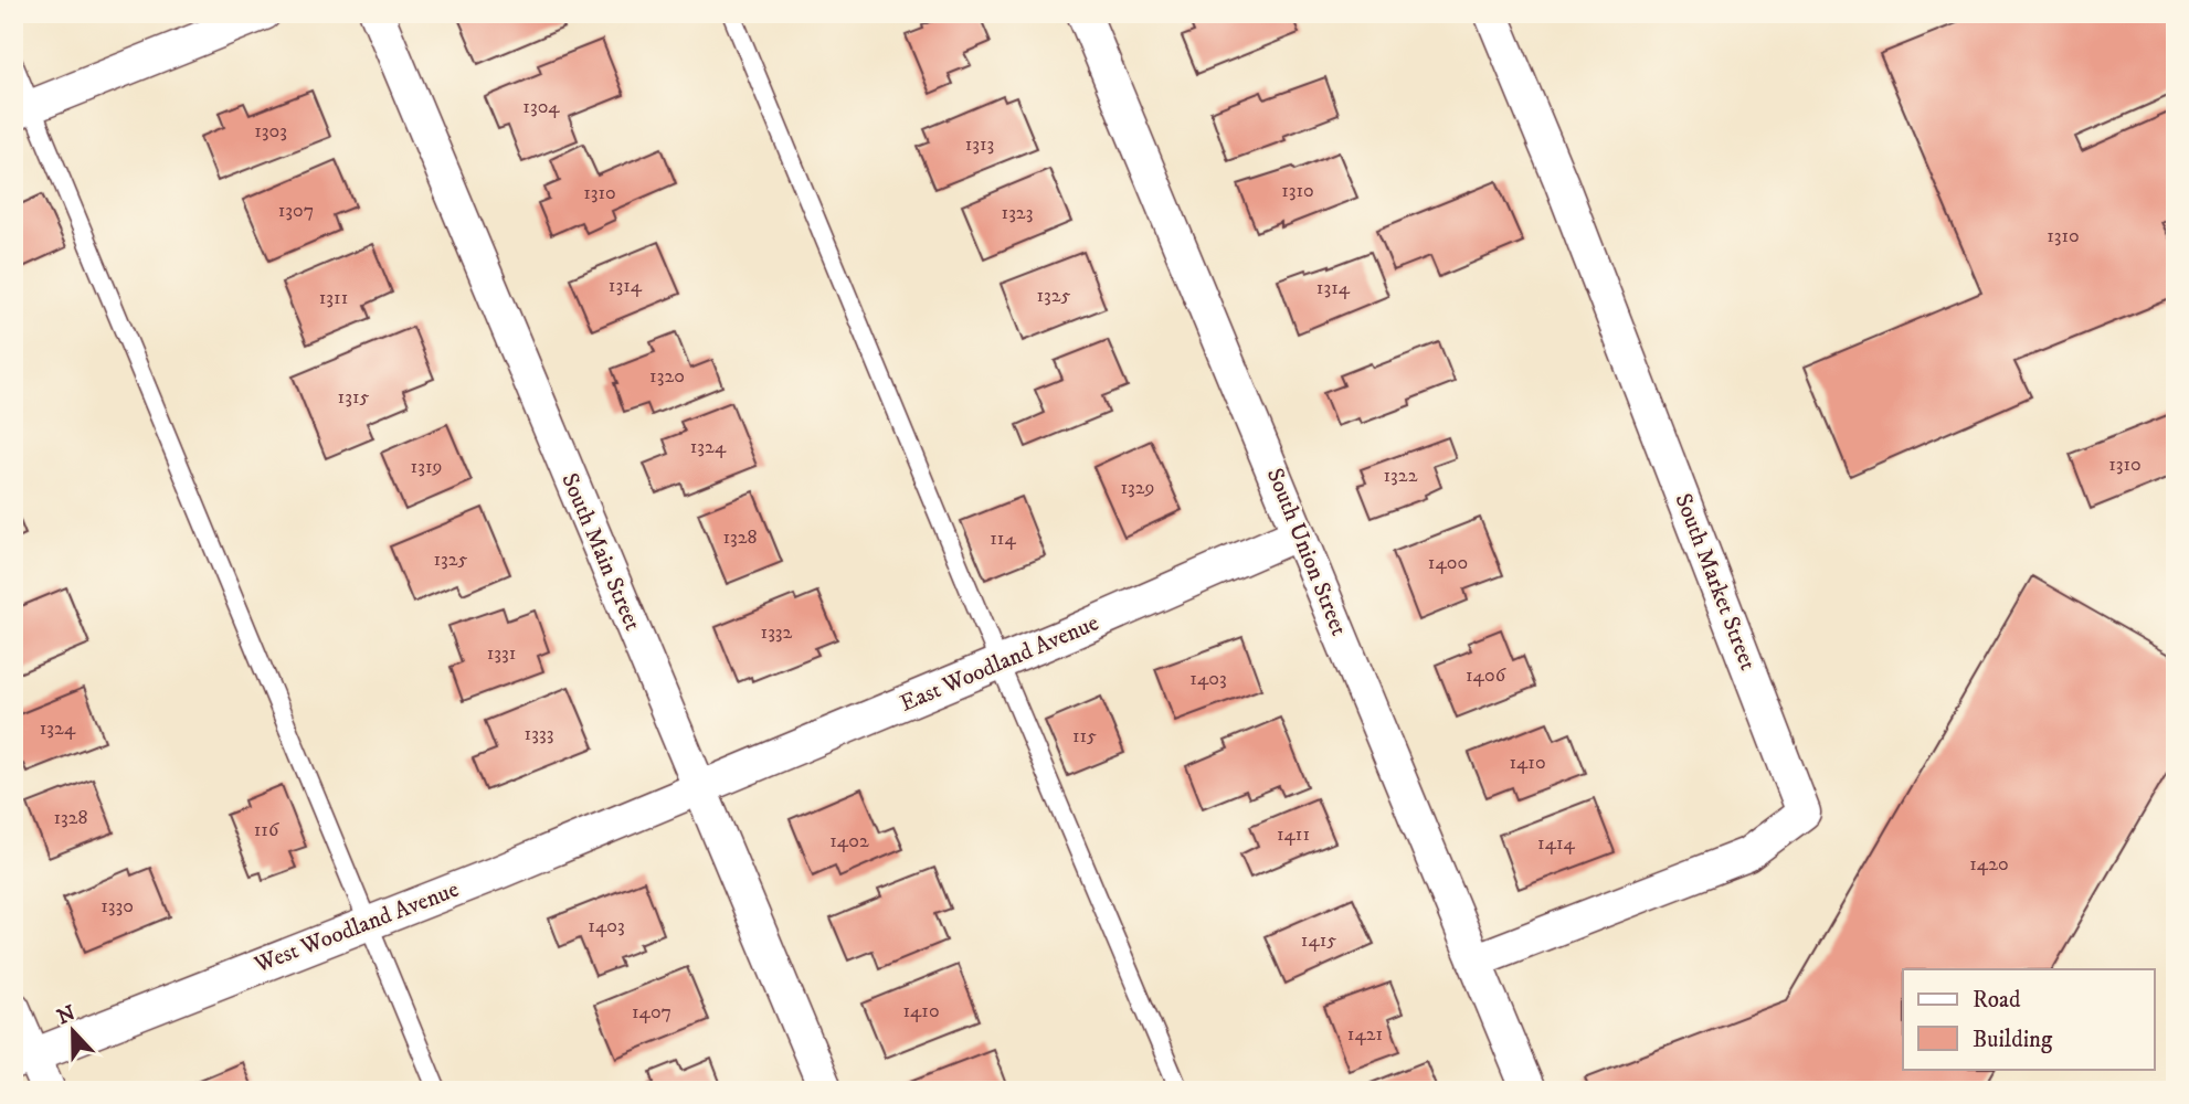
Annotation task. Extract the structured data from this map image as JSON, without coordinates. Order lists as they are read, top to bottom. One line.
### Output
{"streets":{"street":["South Main Street","South Union Street","South Market Street","East Woodland Avenue","West Woodland Avenue"]},"crossings":[["South Main Street","East Woodland Avenue"],["South Main Street","West Woodland Avenue"],["South Union Street","South Market Street"],["South Union Street","East Woodland Avenue"],["East Woodland Avenue","West Woodland Avenue"]],"house_numbers":["1304","1303","1313","1310","1310","1307","1323","1310","1314","1314","1325","1311","1320","1315","1324","1310","1319","1322","1329","1328","114","1325","1400","1332","1331","1406","1403","1324","1333","115","1410","1328","116","1411","1402","1414","1420","1330","1403","1415","1410","1407","1421"],"legend":["Road","Building"],"north":"top"}
